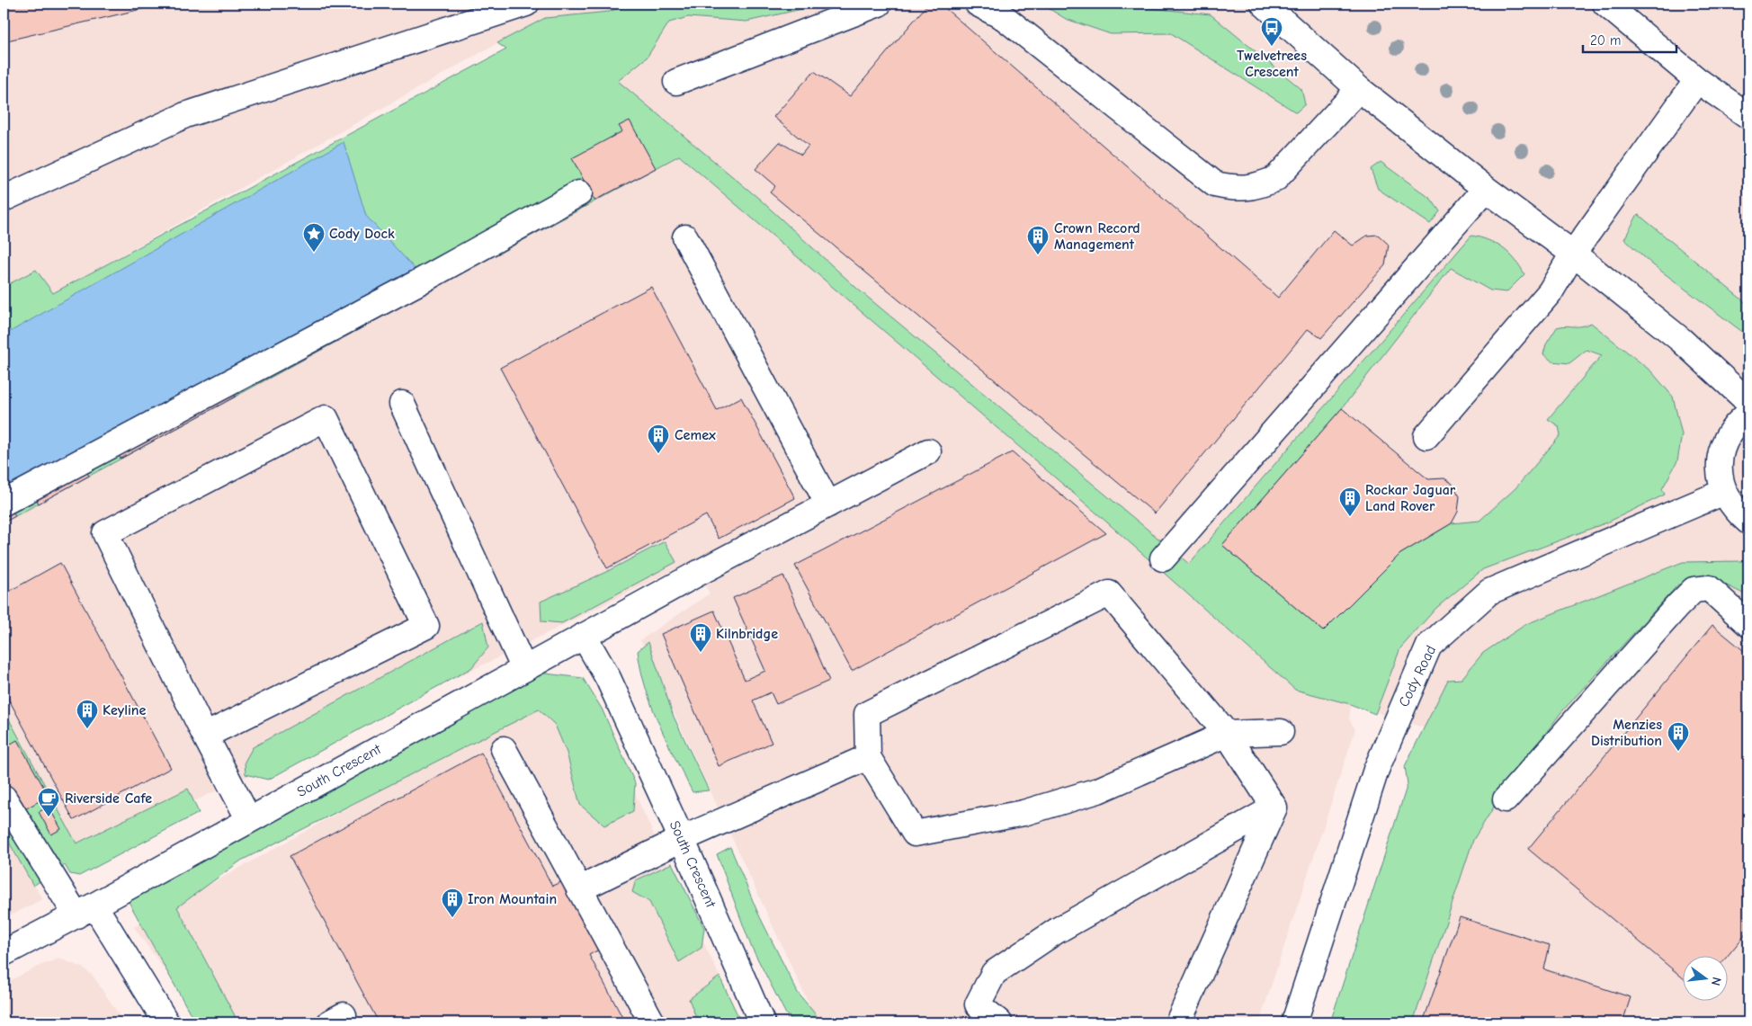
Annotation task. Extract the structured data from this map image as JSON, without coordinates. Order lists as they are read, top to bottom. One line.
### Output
{"streets":{"street":["Cody Road","South Crescent"]},"places":{"bus stop":["Twelvetrees Crescent"],"place":["Cody Dock"],"building":["Crown Record Management","Cemex","Rockar Jaguar Land Rover","Kilnbridge","Keyline","Menzies Distribution","Iron Mountain"],"cafe":["Riverside Cafe"]},"scale_bar":"20 m","north":"right"}
